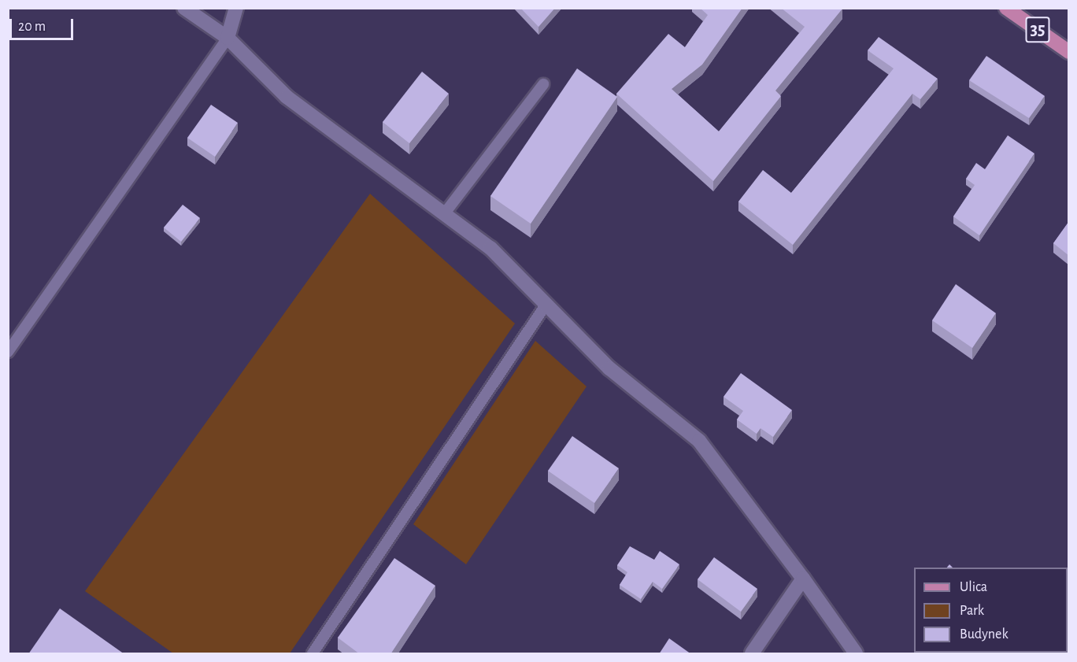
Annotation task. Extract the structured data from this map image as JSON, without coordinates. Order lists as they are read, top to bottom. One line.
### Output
{"streets":{"main road":["35"]},"legend":["Ulica","Park","Budynek"],"scale_bar":"20 m"}
